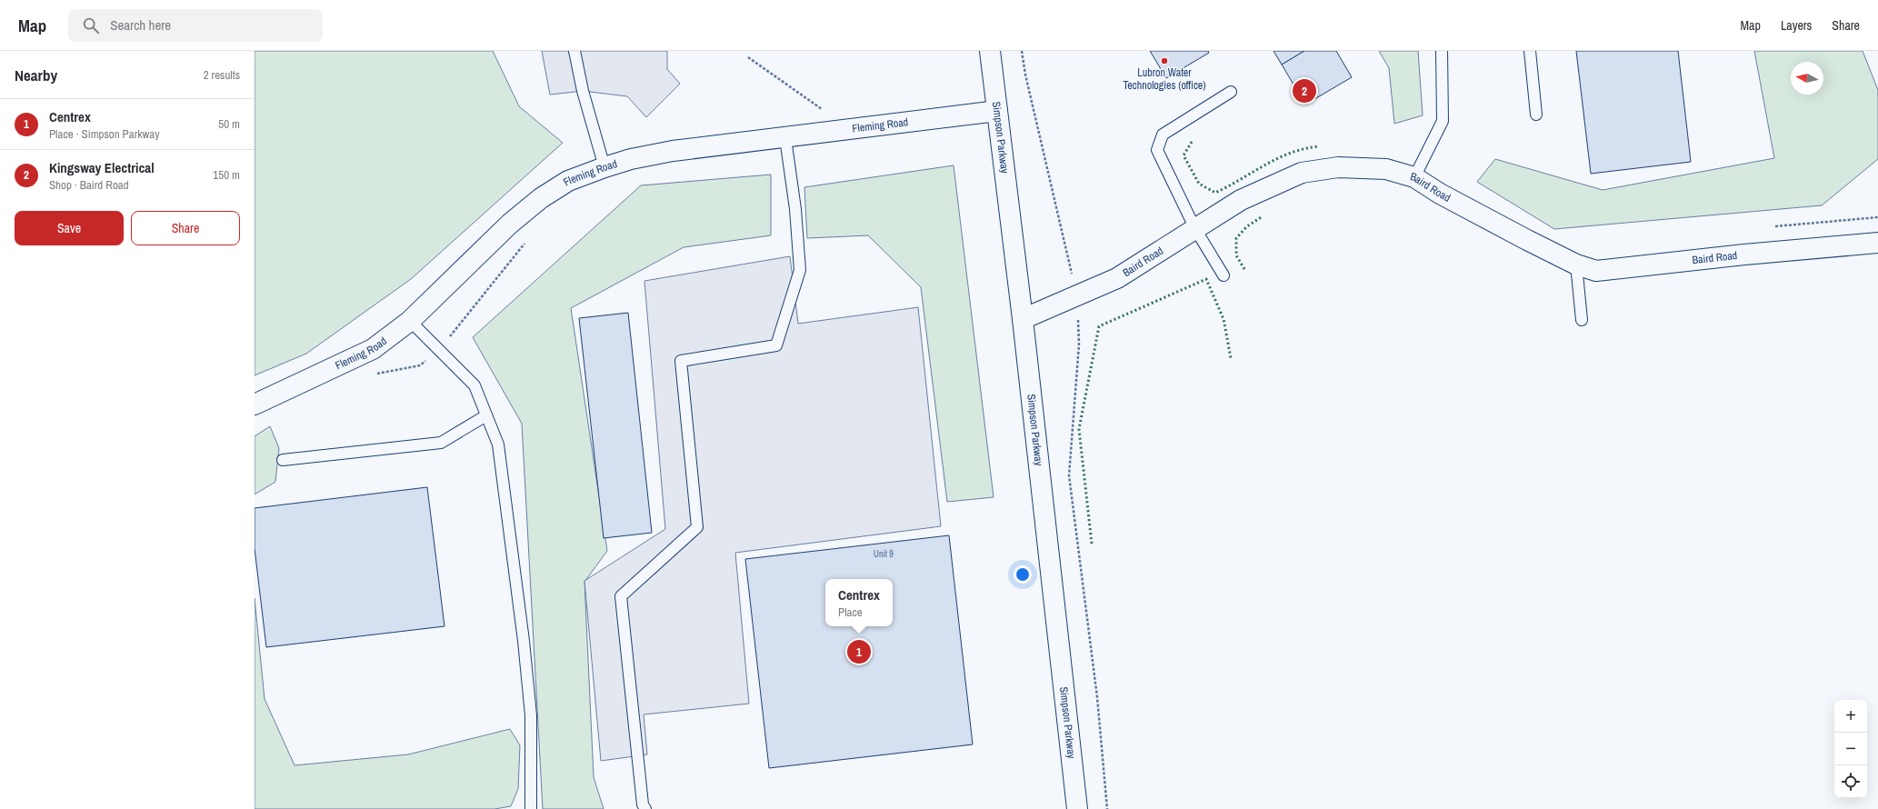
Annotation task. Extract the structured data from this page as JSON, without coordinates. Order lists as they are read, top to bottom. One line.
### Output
{"streets":{"street":["Fleming Road","Simpson Parkway","Baird Road"]},"crossings":[["Fleming Road","Simpson Parkway"],["Simpson Parkway","Baird Road"]],"places":["Lubron Water Technologies (office)"],"house_numbers":["Unit 9"],"north":"left","page":{"header":"Map","search":"Search here","nav":["Map","Layers","Share"],"heading":["Nearby","2 results"],"pins":["2","1"],"list":[{"mark":"1","name":"Centrex","note":"Place · Simpson Parkway","value":"50 m"},{"mark":"2","name":"Kingsway Electrical","note":"Shop · Baird Road","value":"150 m"}],"buttons":["Save","Share"],"popup":["Centrex","Place"],"map_buttons":["+","−"]}}
